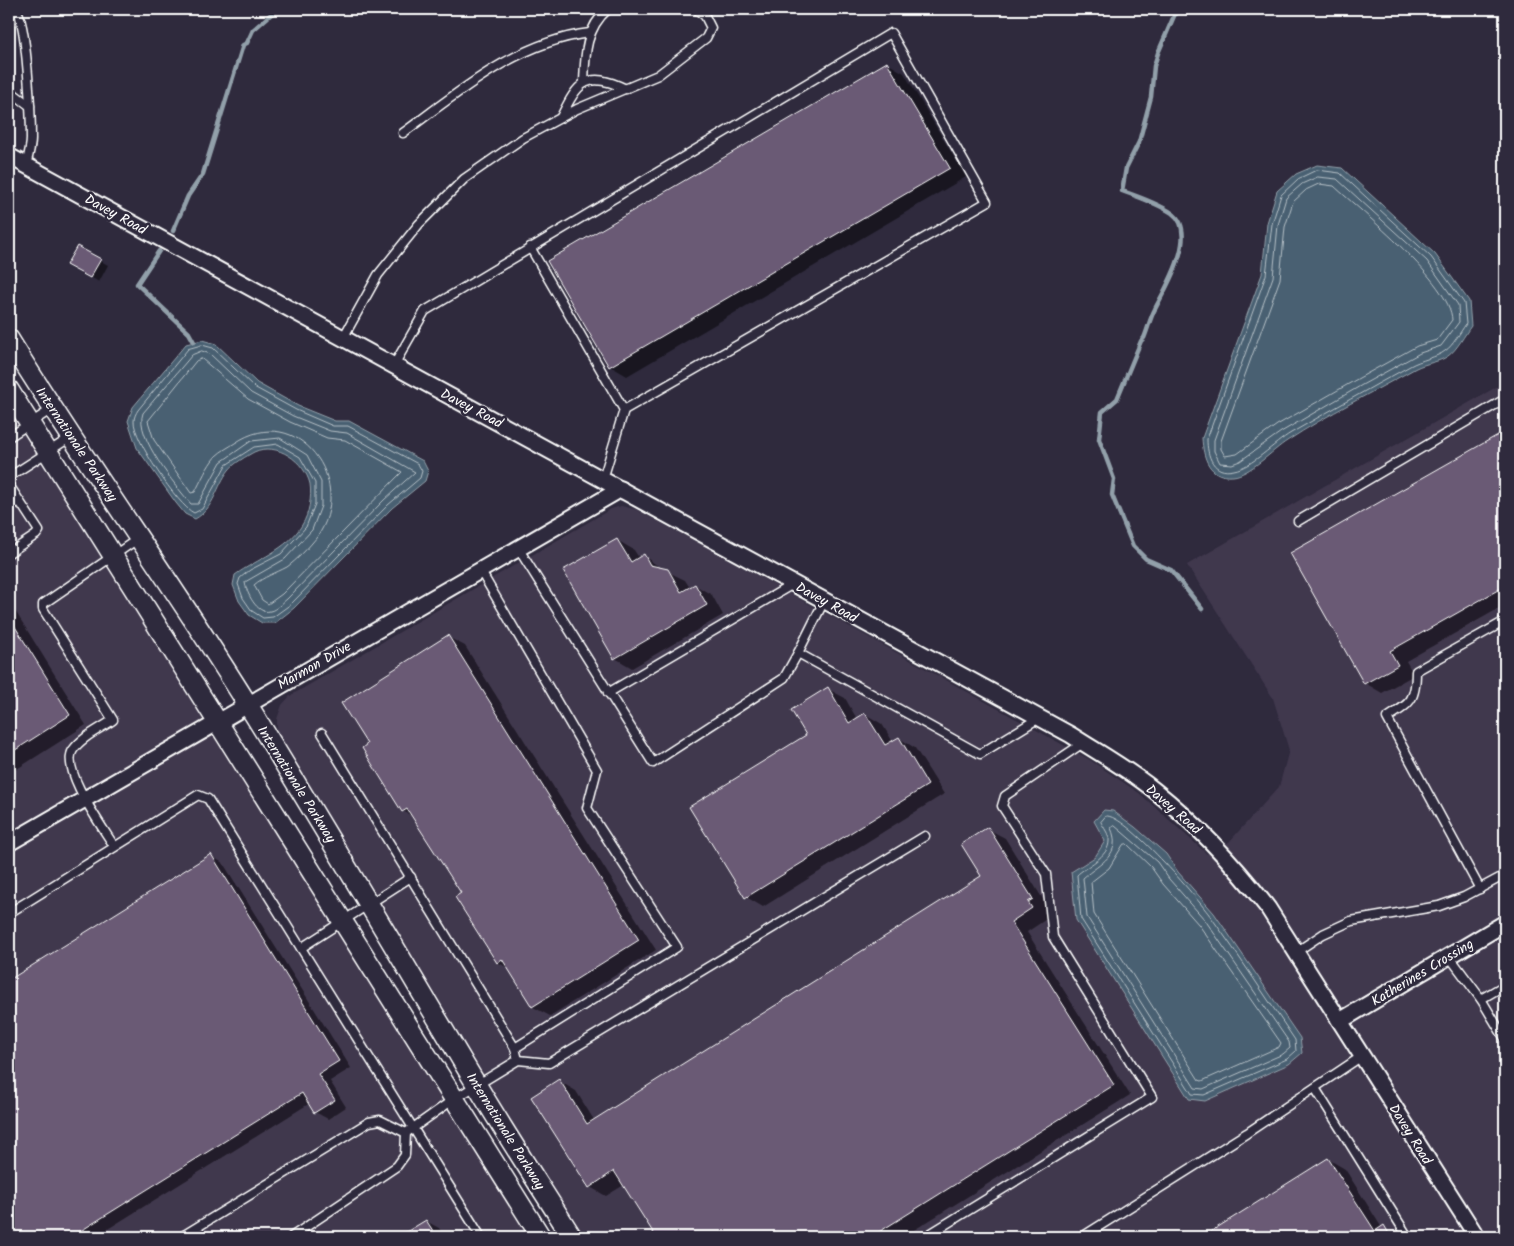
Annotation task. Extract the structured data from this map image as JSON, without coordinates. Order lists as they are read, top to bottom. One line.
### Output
{"streets":{"street":["Davey Road","Internationale Parkway","Marmon Drive","Katherines Crossing"]},"crossings":[["Davey Road","Marmon Drive"],["Davey Road","Katherines Crossing"],["Internationale Parkway","Marmon Drive"]]}
